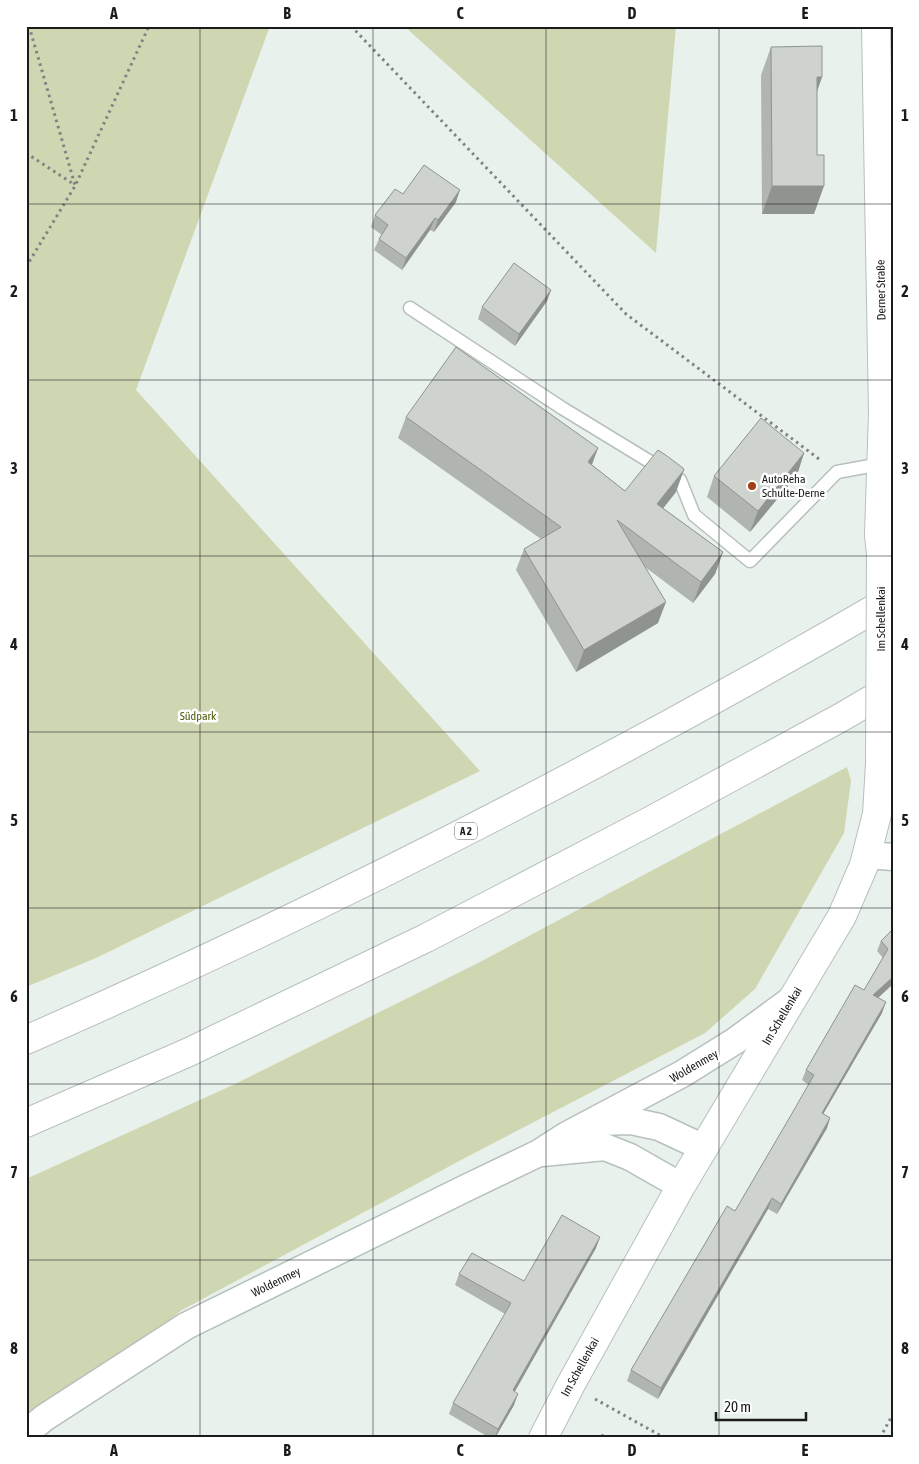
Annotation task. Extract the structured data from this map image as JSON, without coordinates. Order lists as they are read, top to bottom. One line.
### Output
{"streets":{"main road":["Derner Straße","Im Schellenkai","A 2"],"street":["Woldenmey"]},"crossings":[["Derner Straße","Im Schellenkai"],["Im Schellenkai","Woldenmey"]],"parks":["Südpark"],"places":["AutoReha Schulte-Derne"],"scale_bar":"20 m","grid":{"columns":["A","B","C","D","E"],"rows":["1","2","3","4","5","6","7","8"]}}
